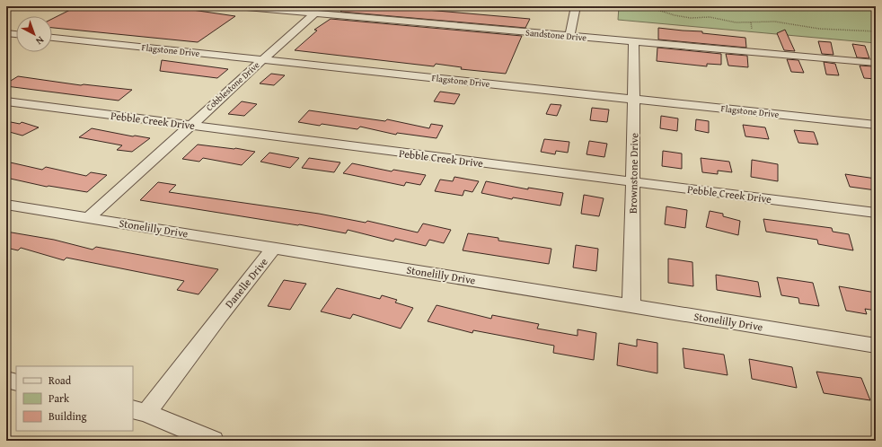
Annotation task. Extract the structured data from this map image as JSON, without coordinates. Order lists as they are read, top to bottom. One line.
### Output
{"streets":{"street":["Sandstone Drive","Flagstone Drive","Cobblestone Drive","Pebble Creek Drive","Brownstone Drive","Stonelilly Drive","Danelle Drive"]},"crossings":[["Sandstone Drive","Cobblestone Drive"],["Sandstone Drive","Brownstone Drive"],["Flagstone Drive","Cobblestone Drive"],["Flagstone Drive","Brownstone Drive"],["Cobblestone Drive","Pebble Creek Drive"],["Cobblestone Drive","Stonelilly Drive"],["Pebble Creek Drive","Brownstone Drive"],["Brownstone Drive","Stonelilly Drive"],["Stonelilly Drive","Danelle Drive"]],"legend":["Road","Park","Building"],"north":"bottom right"}
